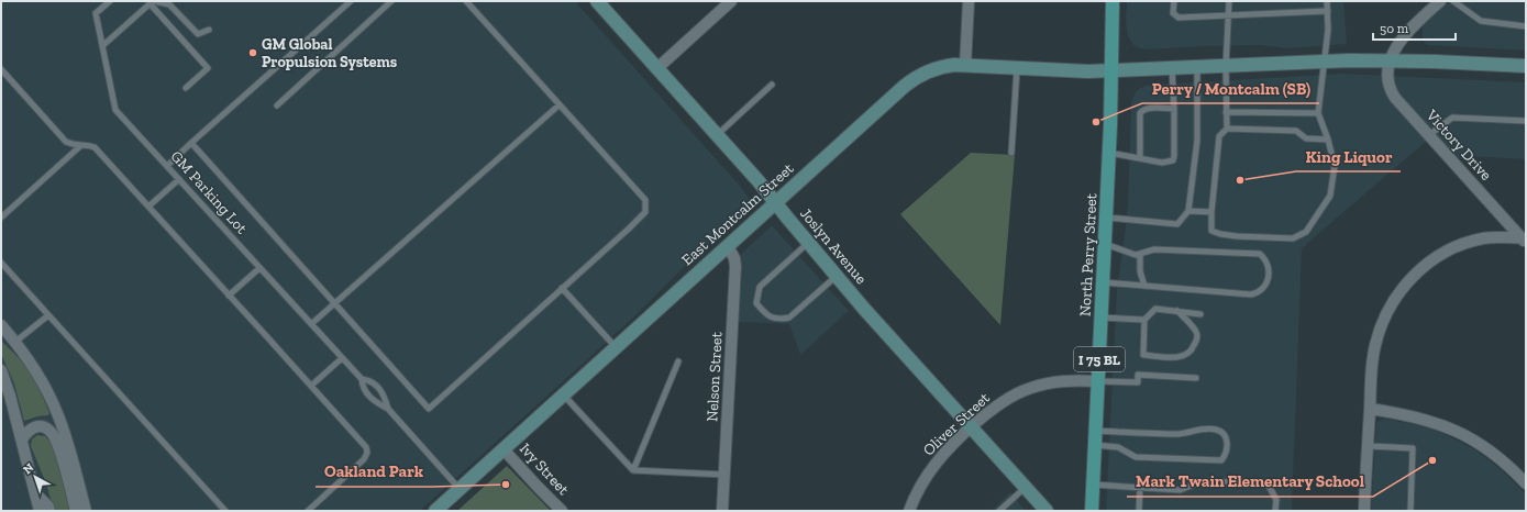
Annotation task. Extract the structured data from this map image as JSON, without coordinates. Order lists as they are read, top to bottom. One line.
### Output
{"streets":{"main road":["East Montcalm Street","Joslyn Avenue","North Perry Street","I 75 BL"],"street":["Victory Drive","Nelson Street","Oliver Street","Ivy Street"],"lane":["GM Parking Lot"]},"crossings":[["Victory Drive","East Montcalm Street"],["GM Parking Lot","East Montcalm Street"],["East Montcalm Street","Joslyn Avenue"],["East Montcalm Street","North Perry Street"],["East Montcalm Street","Nelson Street"],["East Montcalm Street","Ivy Street"],["Joslyn Avenue","Oliver Street"],["North Perry Street","Oliver Street"]],"places":["GM Global Propulsion Systems","Perry / Montcalm (SB)","King Liquor","Mark Twain Elementary School","Oakland Park"],"scale_bar":"50 m","north":"top left"}
